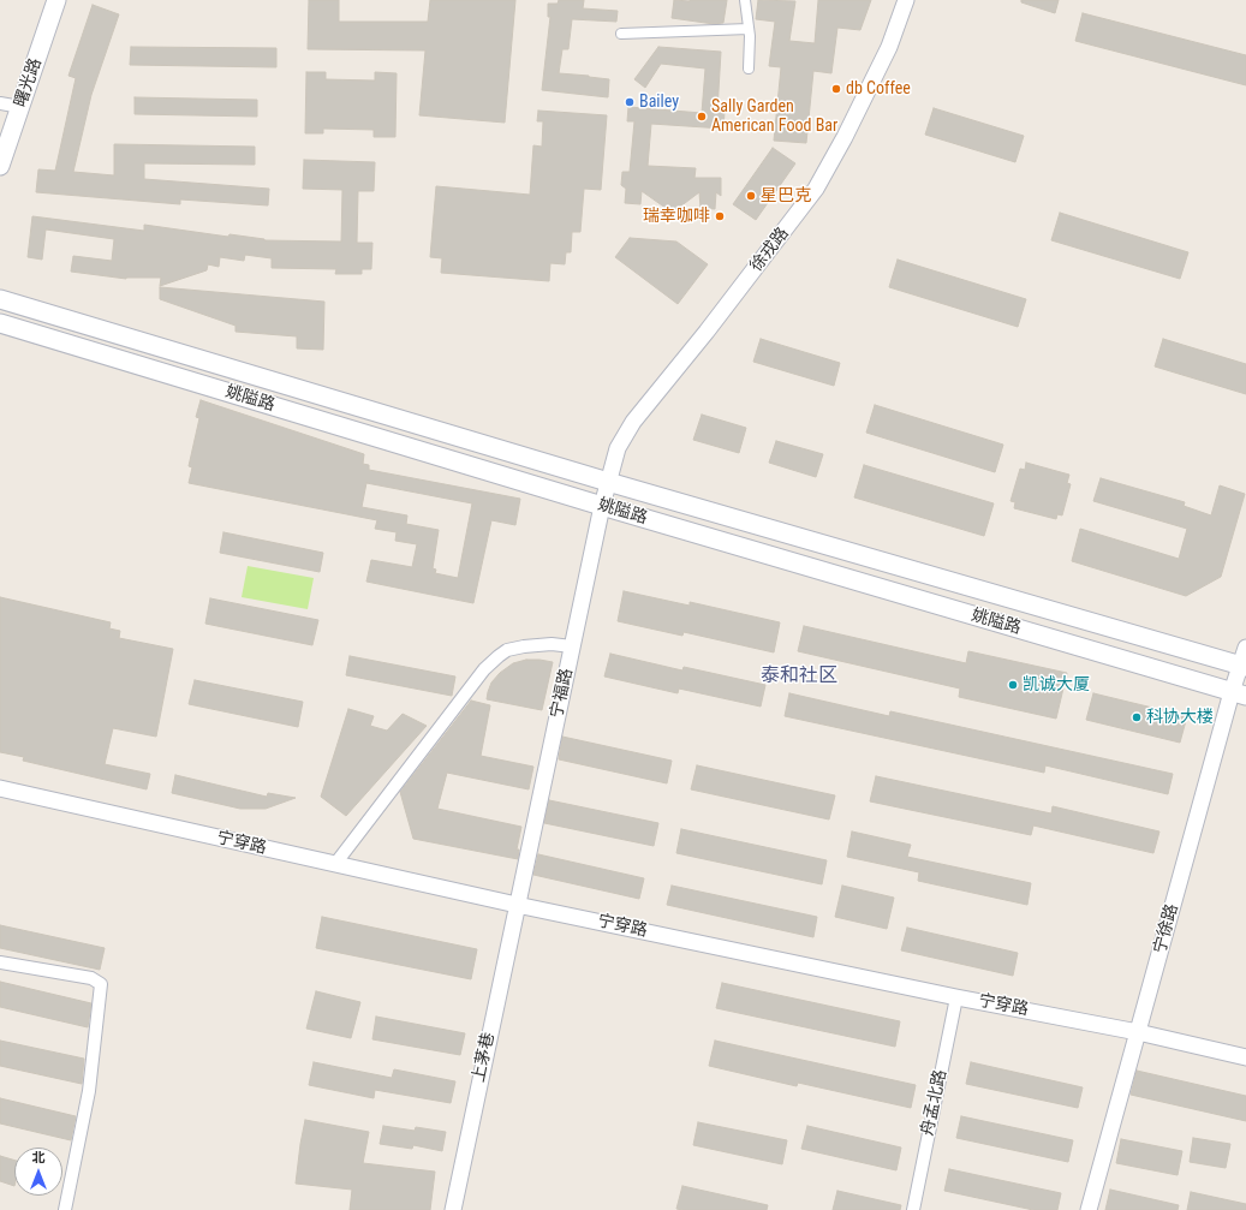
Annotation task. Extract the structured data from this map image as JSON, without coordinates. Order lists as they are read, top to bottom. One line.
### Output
{"streets":{"main road":["曙光路","姚隘路"],"street":["徐戎路","宁福路","宁穿路","宁徐路","上茅巷","舟孟北路"]},"crossings":[["徐戎路","姚隘路"],["徐戎路","宁福路"],["姚隘路","宁福路"],["姚隘路","宁徐路"],["宁福路","宁穿路"],["宁福路","上茅巷"],["宁穿路","宁徐路"],["宁穿路","上茅巷"],["宁穿路","舟孟北路"]],"districts":["泰和社区"],"places":["db Coffee","Bailey","Sally Garden American Food Bar","星巴克","瑞幸咖啡","凯诚大厦","科协大楼"],"north":"top"}
